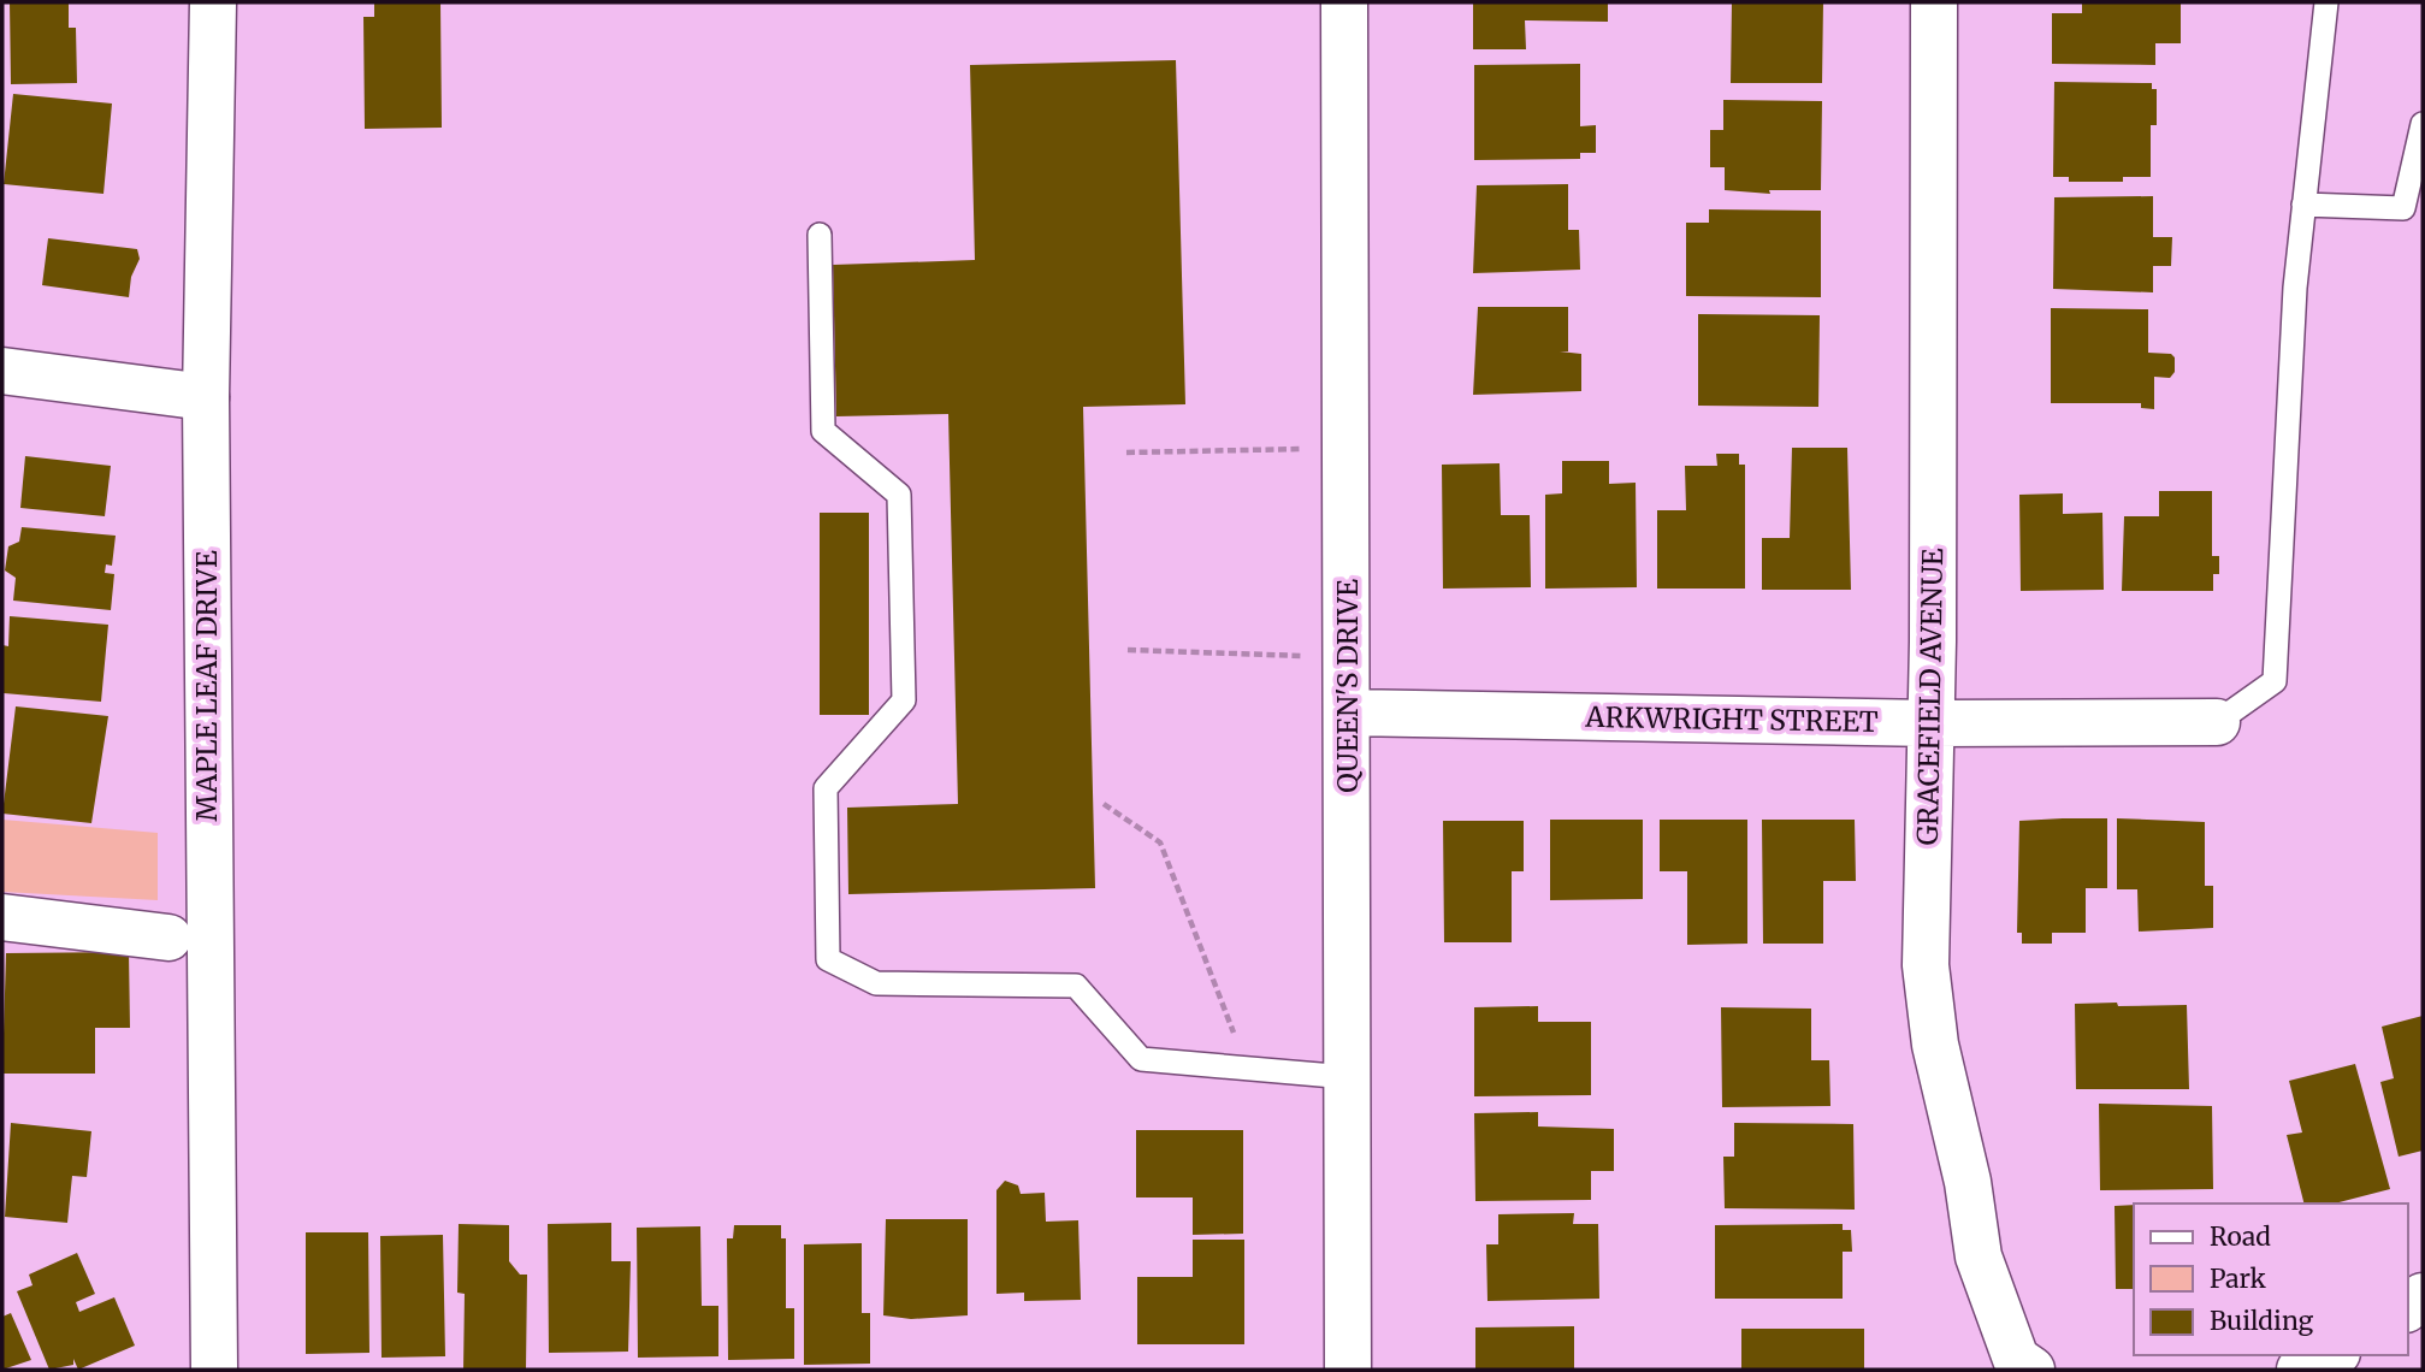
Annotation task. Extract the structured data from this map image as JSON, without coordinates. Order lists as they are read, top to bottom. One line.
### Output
{"streets":{"street":["MAPLE LEAF DRIVE","QUEEN'S DRIVE","GRACEFIELD AVENUE","ARKWRIGHT STREET"]},"crossings":[["QUEEN'S DRIVE","ARKWRIGHT STREET"],["GRACEFIELD AVENUE","ARKWRIGHT STREET"]],"legend":["Road","Park","Building"]}
